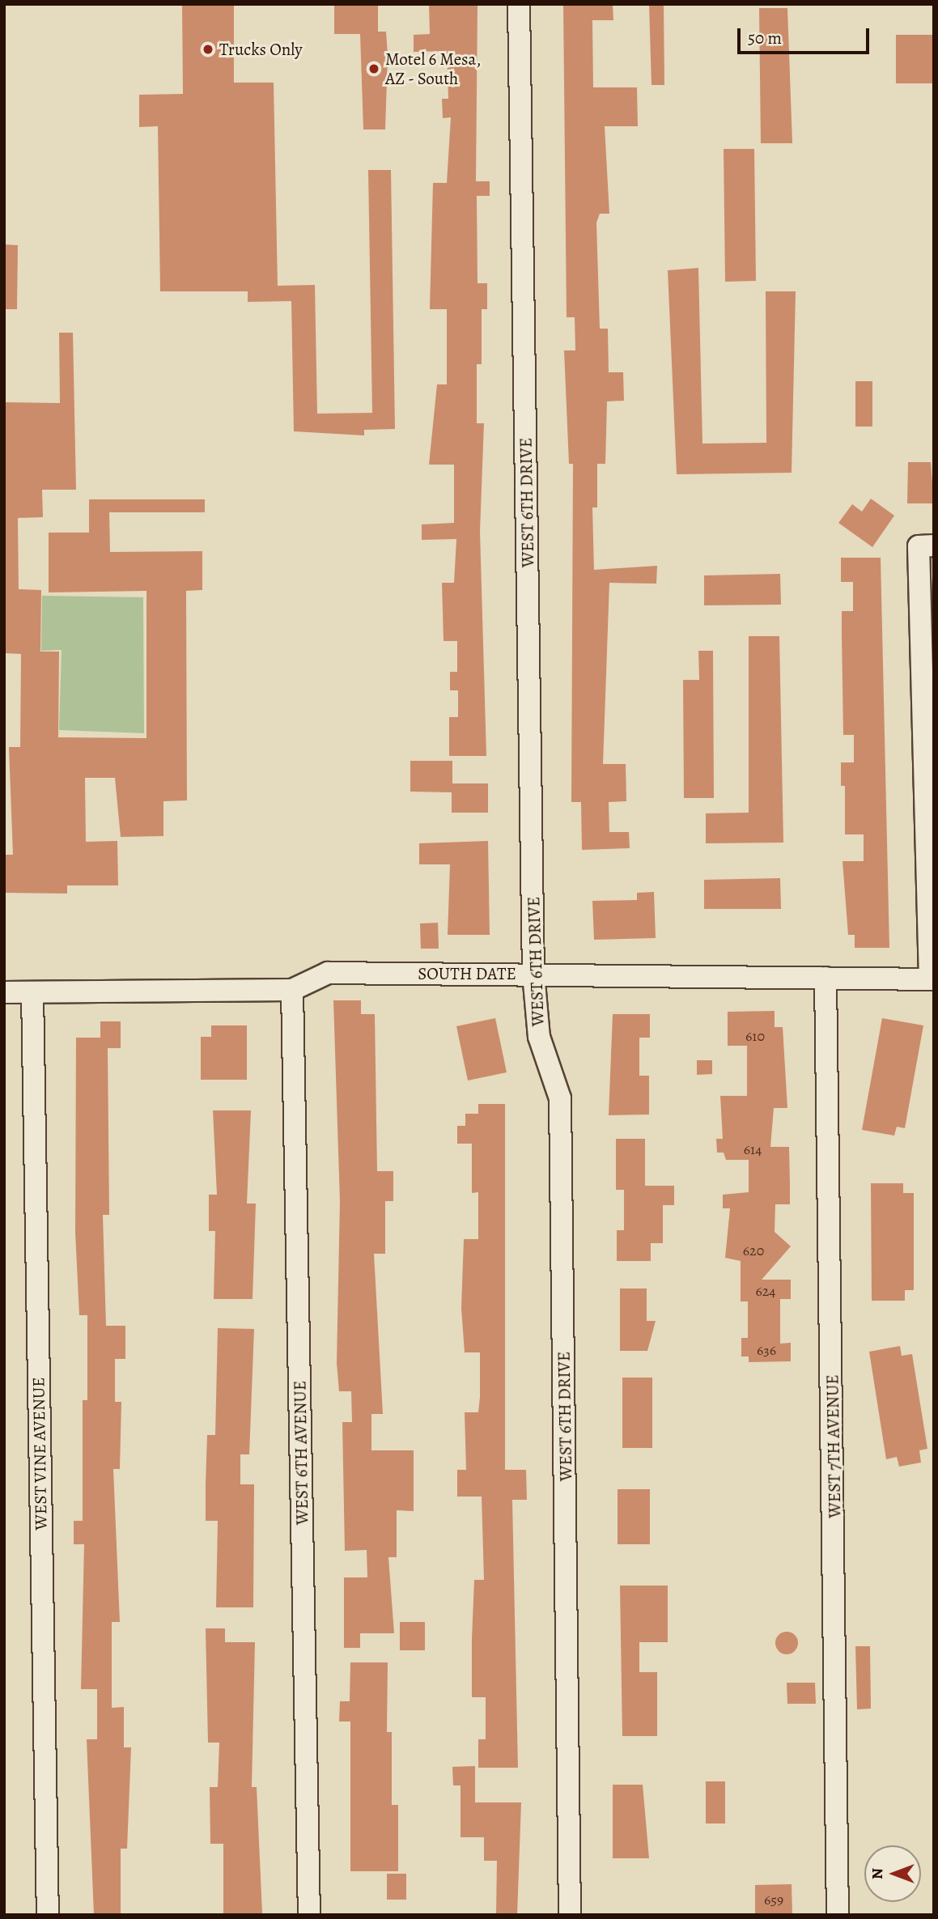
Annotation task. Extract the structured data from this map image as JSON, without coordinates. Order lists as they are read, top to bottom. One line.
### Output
{"streets":{"street":["WEST 6TH DRIVE","SOUTH DATE","WEST 7TH AVENUE","WEST 6TH AVENUE","WEST VINE AVENUE"]},"crossings":[["WEST 6TH DRIVE","SOUTH DATE"],["SOUTH DATE","WEST 7TH AVENUE"],["SOUTH DATE","WEST 6TH AVENUE"],["SOUTH DATE","WEST VINE AVENUE"]],"places":["Trucks Only","Motel 6 Mesa, AZ - South"],"house_numbers":["610","614","620","624","636","659"],"scale_bar":"50 m","north":"left"}
